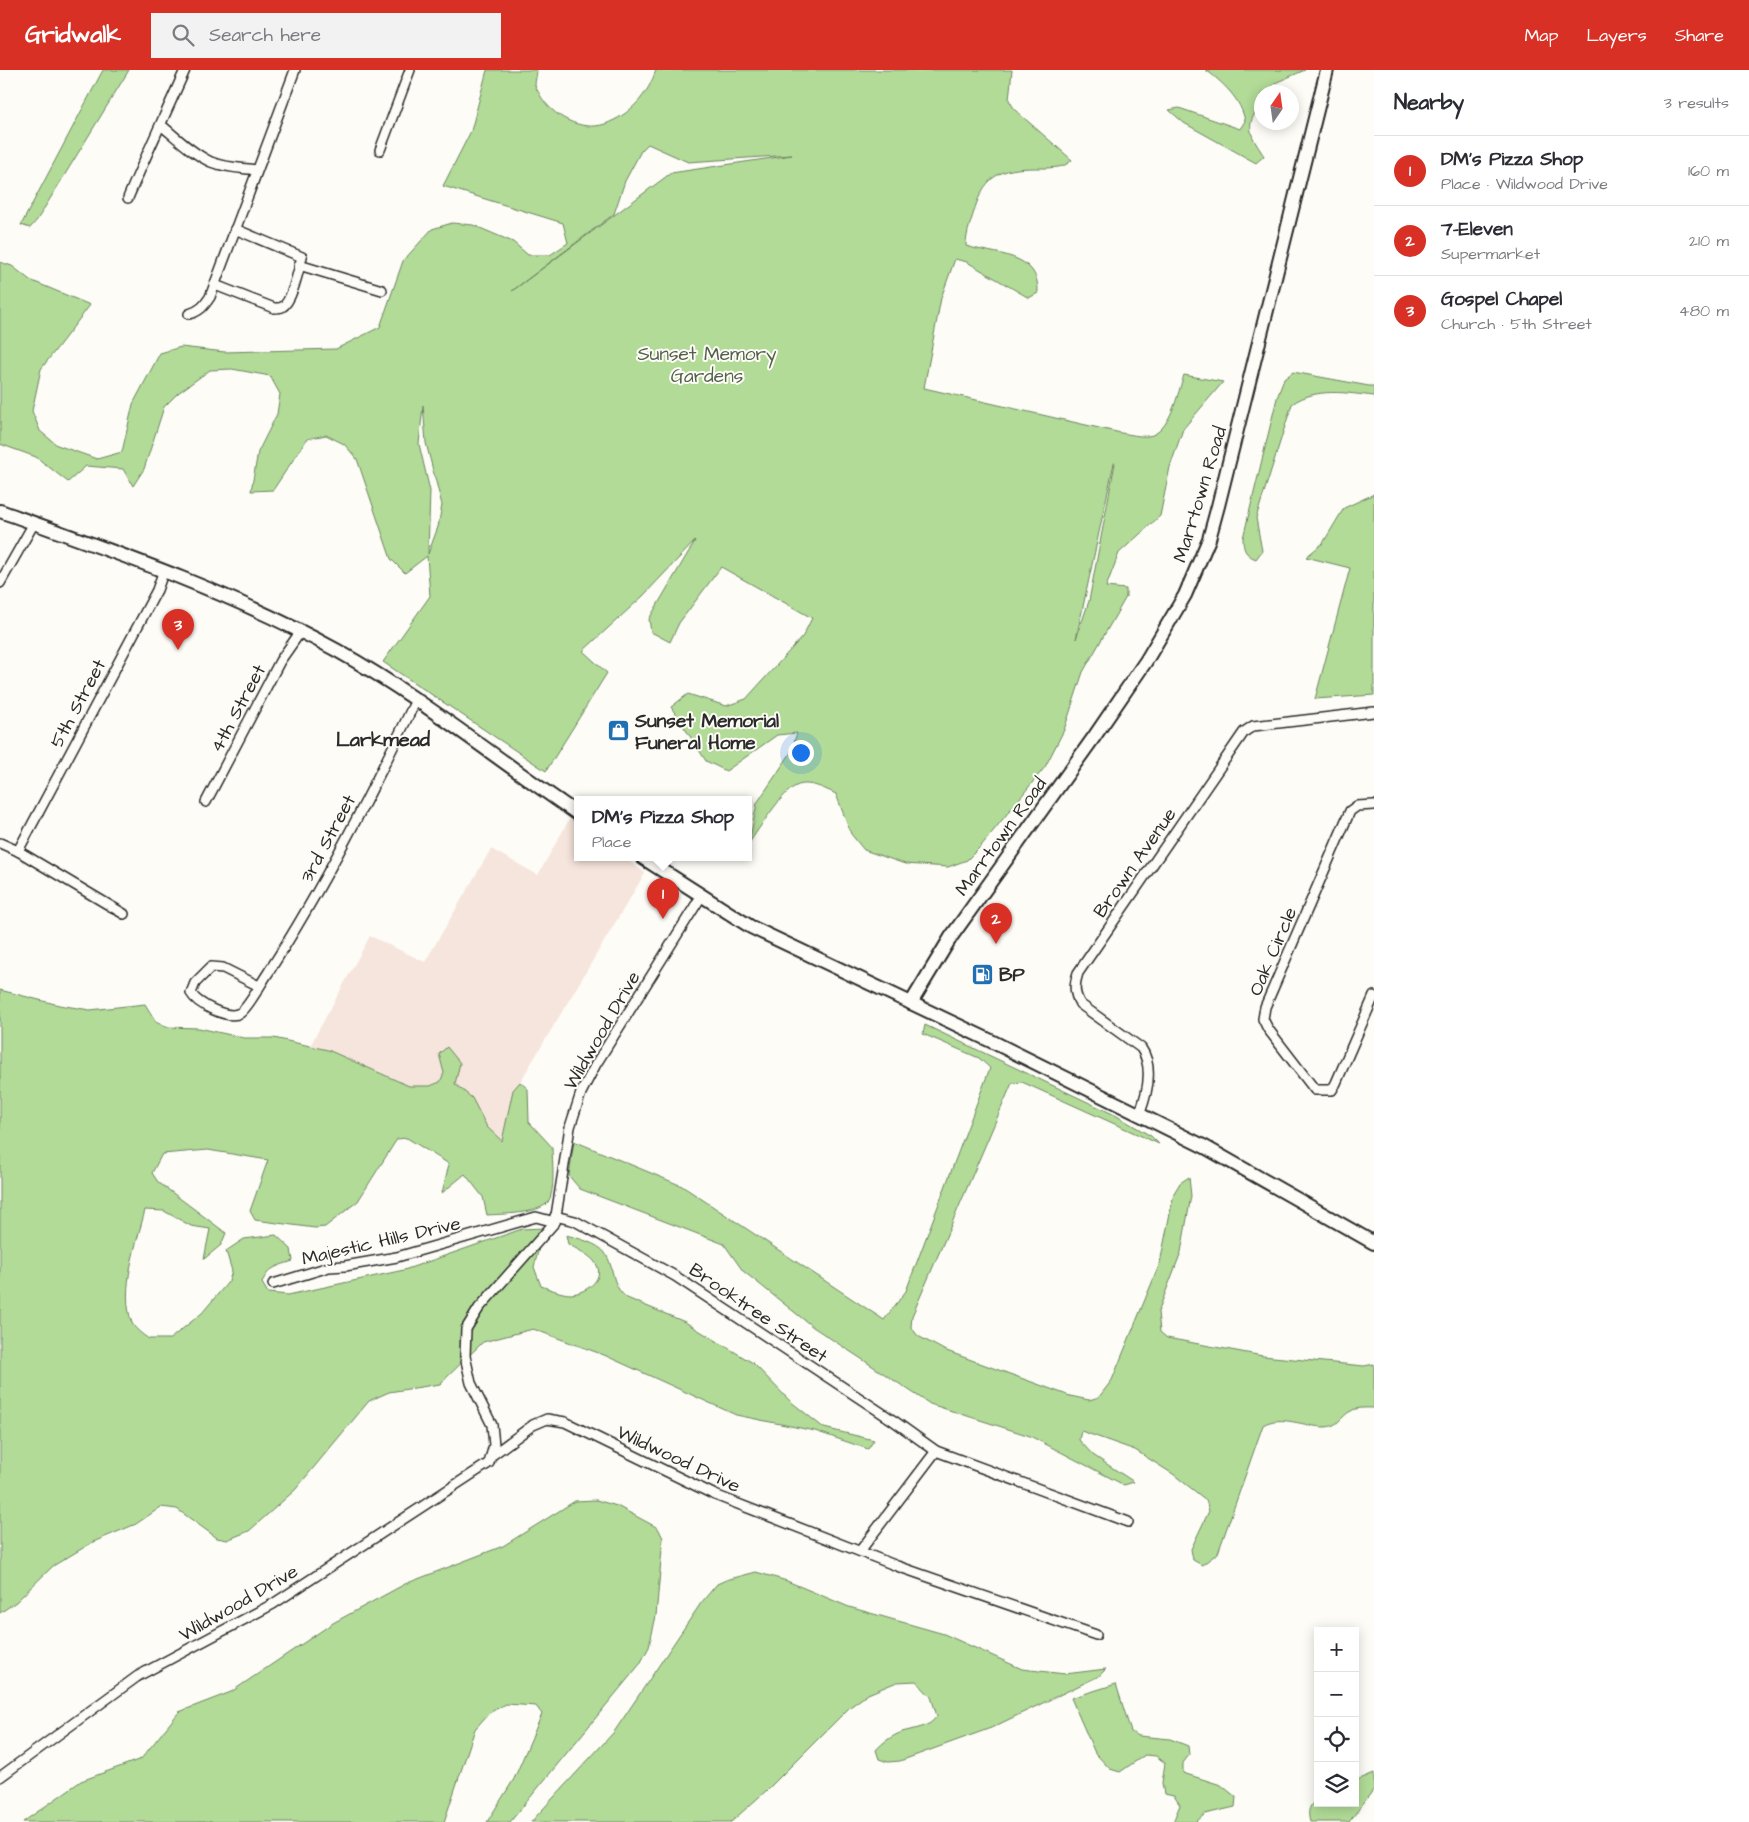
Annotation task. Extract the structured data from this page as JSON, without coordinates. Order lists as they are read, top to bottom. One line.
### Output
{"streets":{"main road":["Marrtown Road"],"street":["5th Street","4th Street","3rd Street","Brown Avenue","Oak Circle","Wildwood Drive","Majestic Hills Drive","Brooktree Street"]},"crossings":[["Wildwood Drive","Majestic Hills Drive"],["Wildwood Drive","Brooktree Street"],["Majestic Hills Drive","Brooktree Street"]],"districts":["Larkmead"],"parks":["Sunset Memory Gardens"],"places":{"shop":["Sunset Memorial Funeral Home"],"fuel station":["BP"]},"north":"top","page":{"header":"Gridwalk","search":"Search here","nav":["Map","Layers","Share"],"heading":["Nearby","3 results"],"list":[{"mark":"1","name":"DM's Pizza Shop","note":"Place · Wildwood Drive","value":"160 m"},{"mark":"2","name":"7-Eleven","note":"Supermarket","value":"210 m"},{"mark":"3","name":"Gospel Chapel","note":"Church · 5th Street","value":"480 m"}],"pins":["3","1","2"],"popup":["DM's Pizza Shop","Place"],"map_buttons":["+","−"]}}
